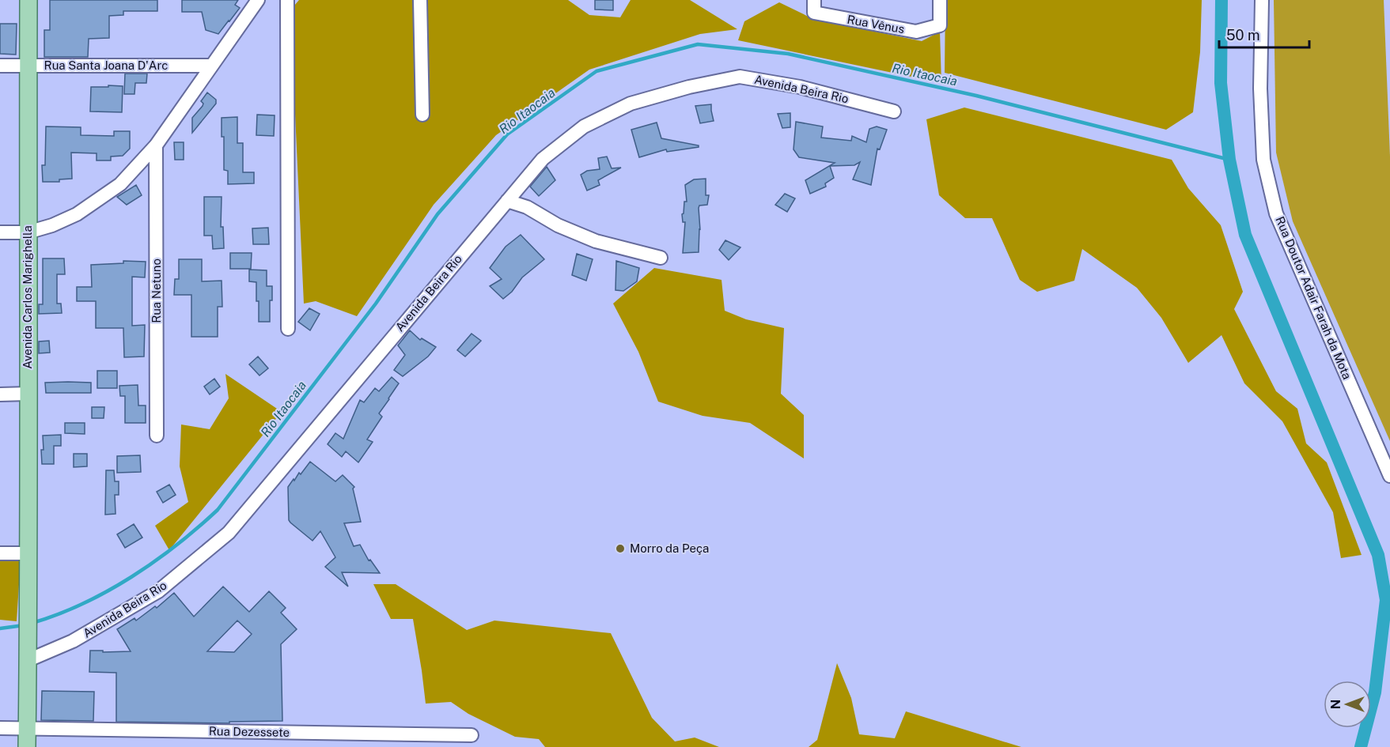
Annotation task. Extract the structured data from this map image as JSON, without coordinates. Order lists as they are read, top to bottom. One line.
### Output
{"streets":{"main road":["Avenida Carlos Marighella"],"street":["Rua Vênus","Rua Santa Joana D'Arc","Avenida Beira Rio","Rua Netuno","Rua Doutor Adair Farah da Mota","Rua Dezessete"]},"crossings":[["Rua Santa Joana D'Arc","Avenida Carlos Marighella"],["Avenida Beira Rio","Avenida Carlos Marighella"],["Avenida Carlos Marighella","Rua Dezessete"]],"water":["Rio Itaocaia"],"places":["Morro da Peça"],"scale_bar":"50 m","north":"left"}
